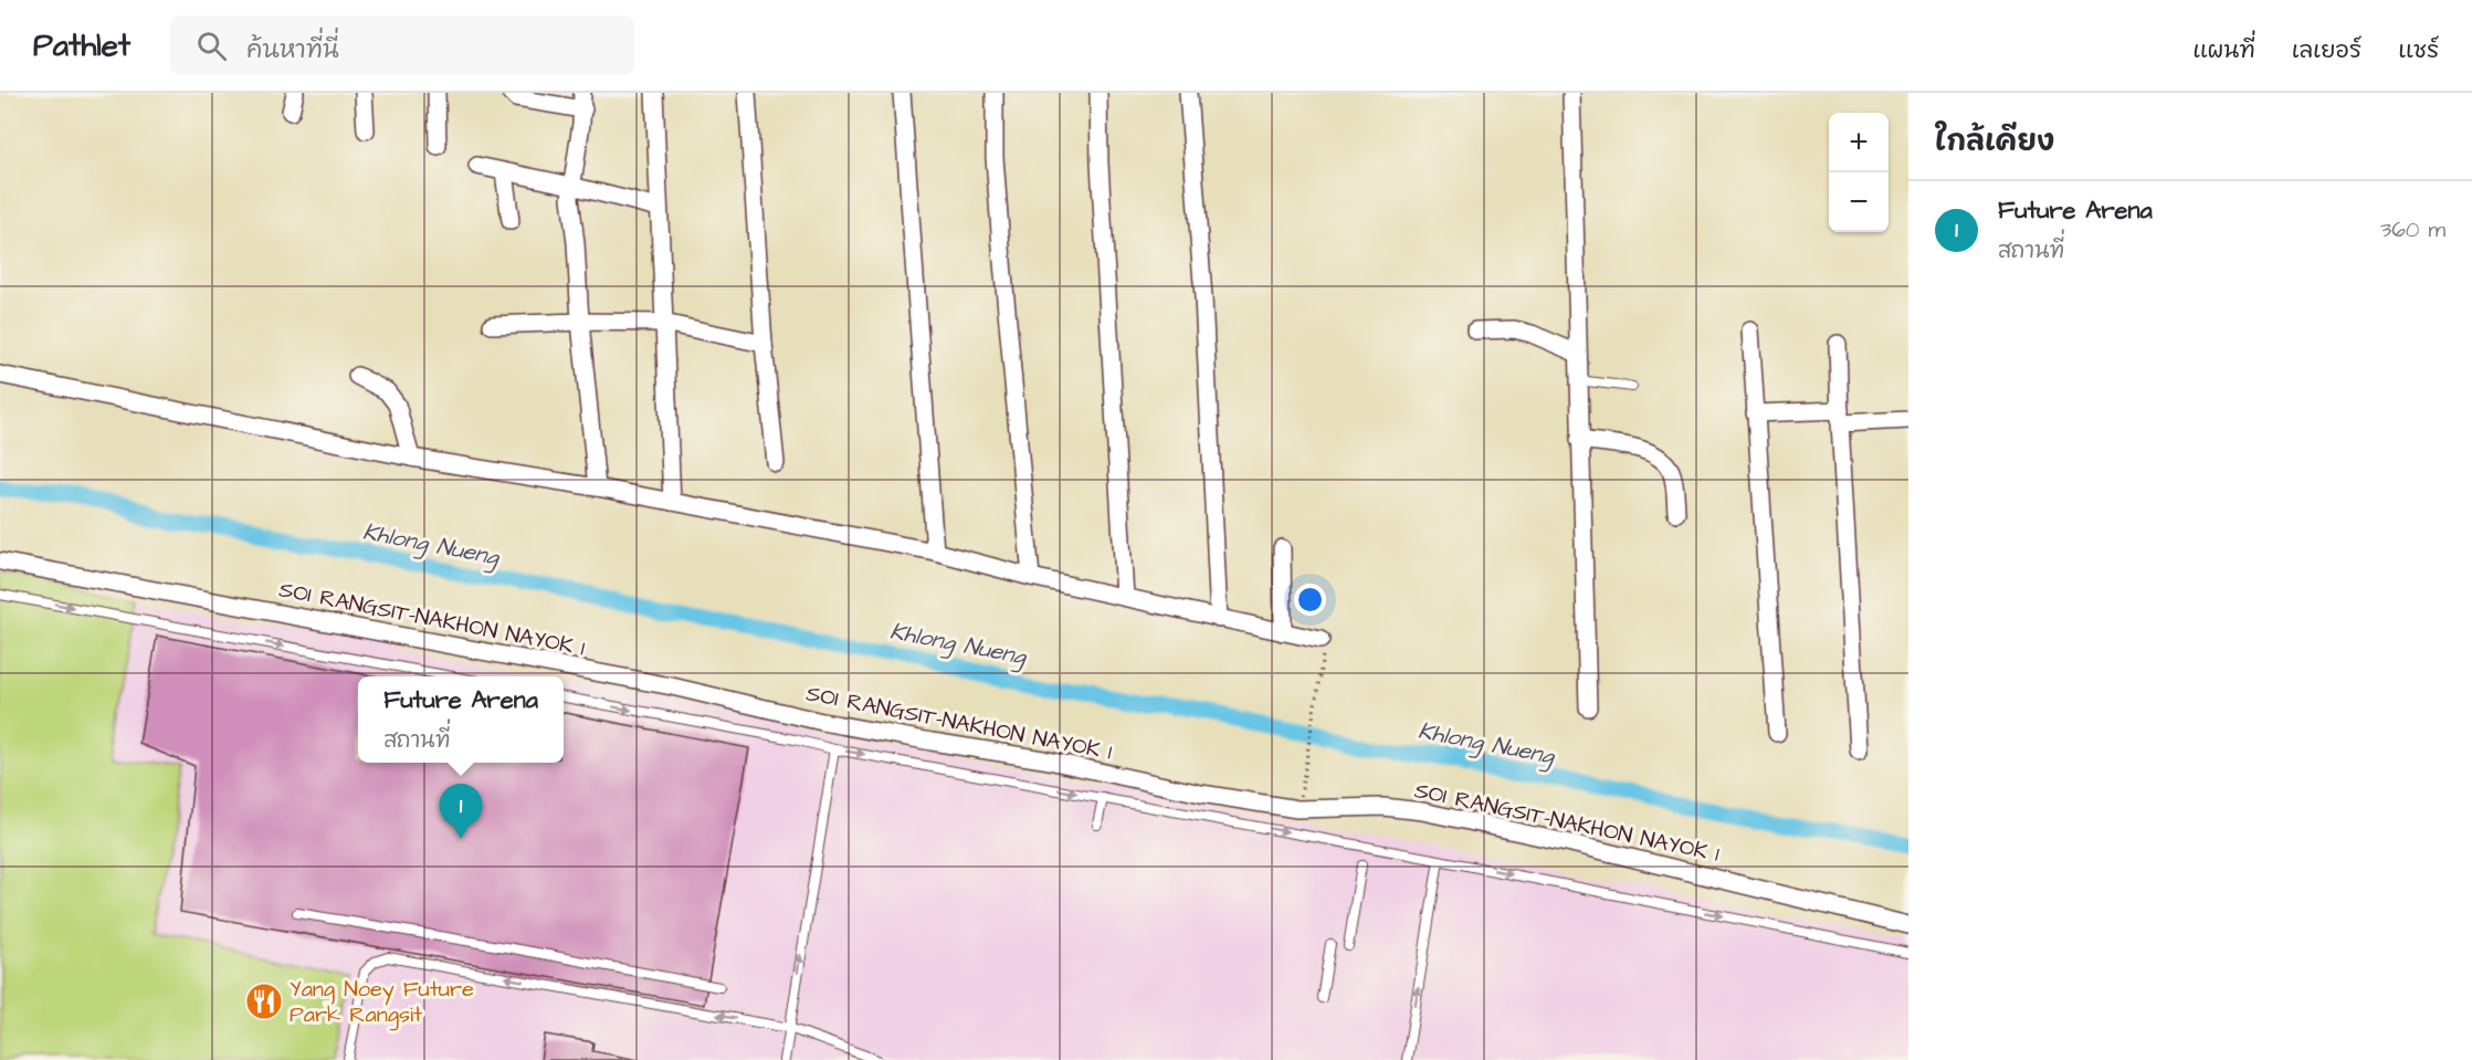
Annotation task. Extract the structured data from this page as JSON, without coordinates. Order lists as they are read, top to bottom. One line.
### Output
{"streets":{"street":["SOI RANGSIT-NAKHON NAYOK 1"]},"water":["Khlong Nueng"],"places":{"restaurant":["Yang Noey Future Park Rangsit"]},"page":{"header":"Pathlet","search":"ค้นหาที่นี่","nav":["แผนที่","เลเยอร์","แชร์"],"heading":"ใกล้เคียง","map_buttons":["+","−"],"list":[{"mark":"1","name":"Future Arena","note":"สถานที่","value":"360 m"}],"popup":["Future Arena","สถานที่"],"pins":"1"}}
